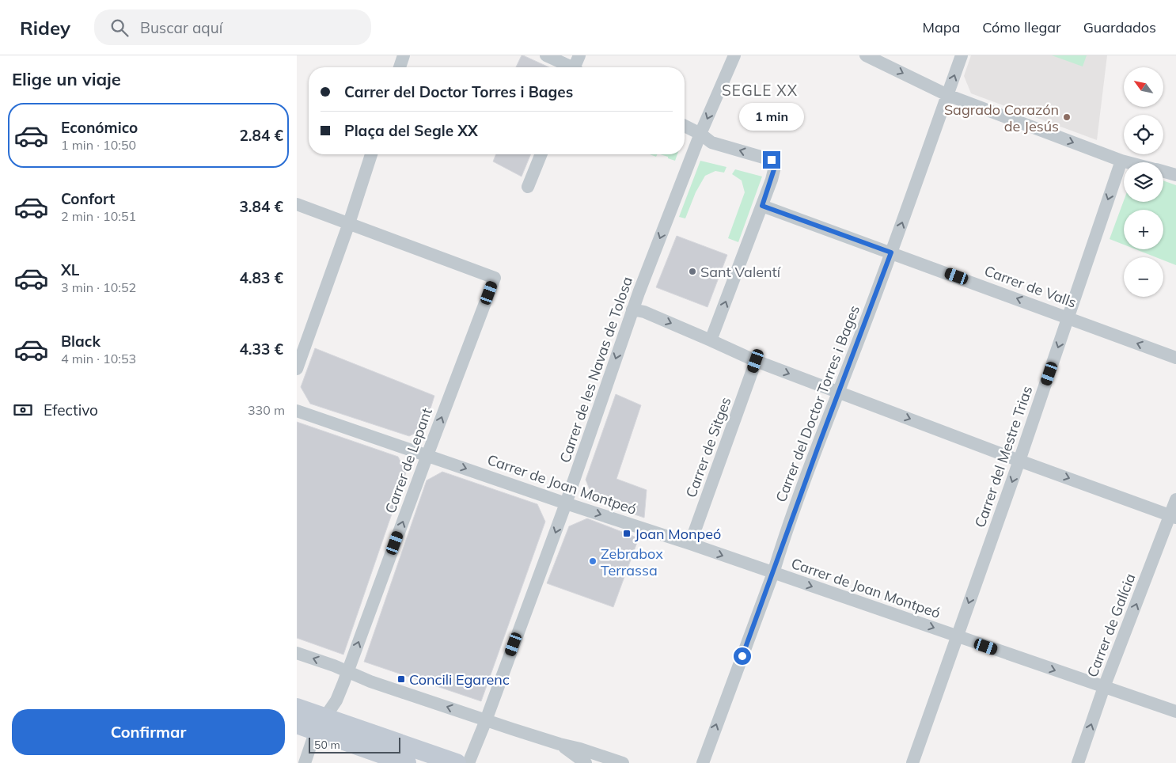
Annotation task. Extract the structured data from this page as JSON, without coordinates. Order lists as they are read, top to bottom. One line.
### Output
{"streets":{"street":["Carrer de Valls","Carrer de les Navas de Tolosa","Carrer del Doctor Torres i Bages","Carrer de Sitges","Carrer del Mestre Trias","Carrer de Lepant","Carrer de Joan Montpeó","Carrer de Galícia"]},"crossings":[["Carrer de Valls","Carrer del Doctor Torres i Bages"],["Carrer de Valls","Carrer del Mestre Trias"],["Carrer de les Navas de Tolosa","Carrer de Joan Montpeó"],["Carrer del Doctor Torres i Bages","Carrer de Joan Montpeó"],["Carrer de Sitges","Carrer de Joan Montpeó"],["Carrer del Mestre Trias","Carrer de Joan Montpeó"],["Carrer de Lepant","Carrer de Joan Montpeó"],["Carrer de Joan Montpeó","Carrer de Galícia"]],"one_way":["Carrer de Valls","Carrer de les Navas de Tolosa","Carrer del Doctor Torres i Bages","Carrer del Mestre Trias","Carrer de Joan Montpeó","Carrer de Galícia"],"districts":["SEGLE XX"],"places":{"other":["Sagrado Corazón de Jesús","Sant Valentí","Zebrabox Terrassa"],"transit":["Joan Monpeó","Concili Egarenc"]},"scale_bar":"50 m","north":"top left","page":{"header":"Ridey","search":"Buscar aquí","nav":["Mapa","Cómo llegar","Guardados"],"heading":"Elige un viaje","map_buttons":["+","−"],"banner":["Carrer del Doctor Torres i Bages","Plaça del Segle XX"],"list":[{"name":"Económico","note":"1 min · 10:50","value":"2.84 €"},{"name":"Confort","note":"2 min · 10:51","value":"3.84 €"},{"name":"XL","note":"3 min · 10:52","value":"4.83 €"},{"name":"Black","note":"4 min · 10:53","value":"4.33 €"}],"bubble":"1 min","pay":["Efectivo","330 m"],"buttons":"Confirmar","scale":"50 m"}}
